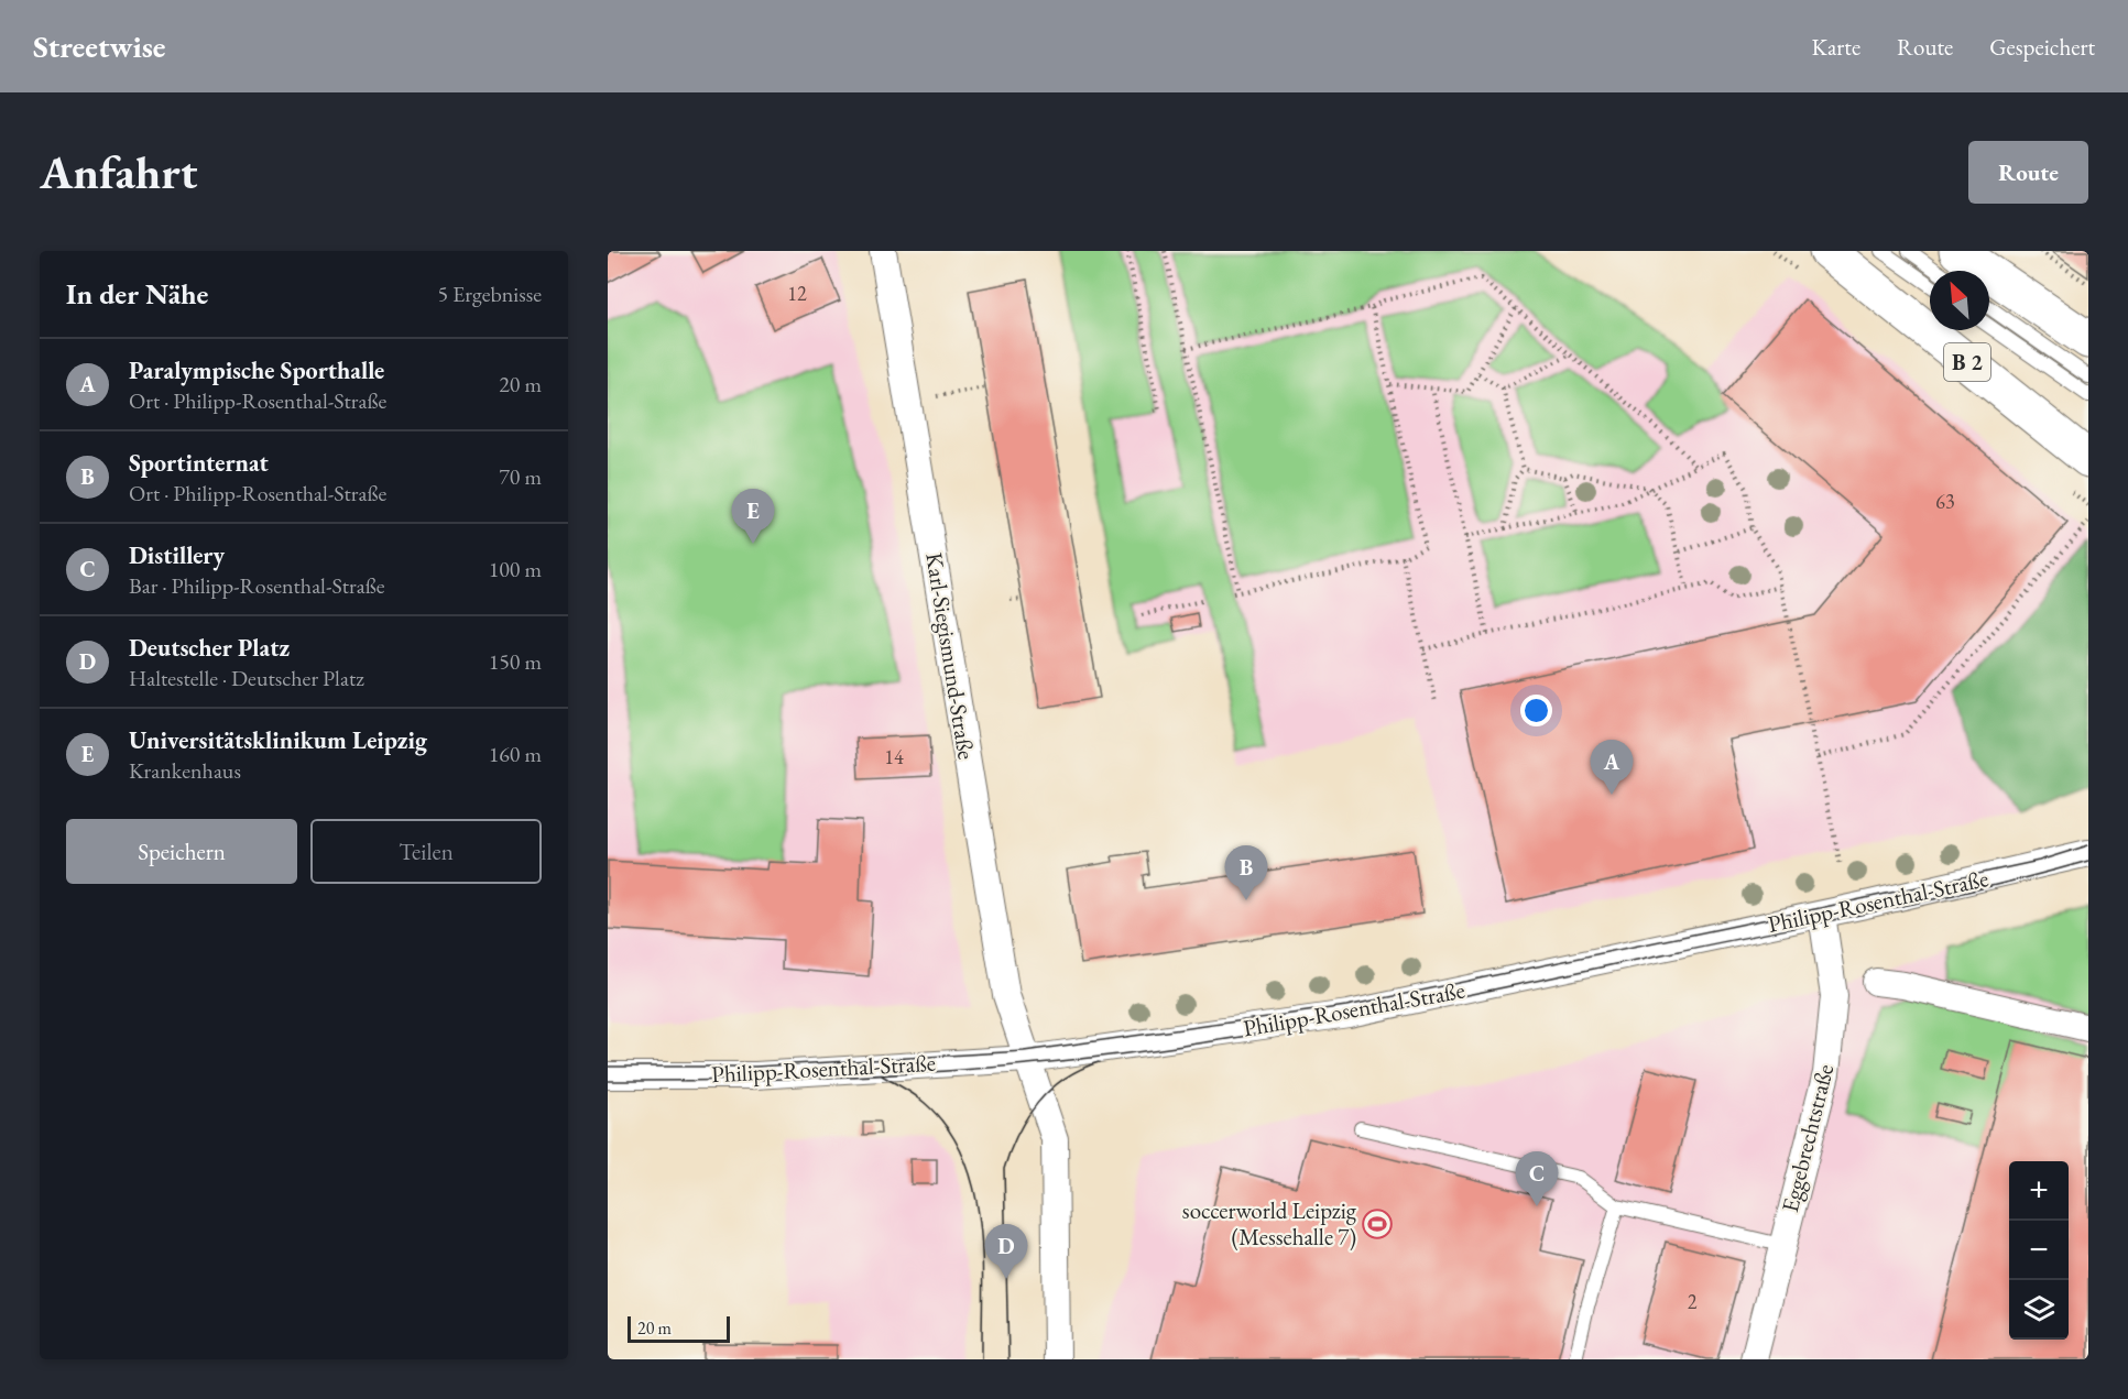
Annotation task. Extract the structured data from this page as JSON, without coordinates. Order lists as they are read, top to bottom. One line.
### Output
{"streets":{"main road":["B 2"],"street":["Karl-Siegismund-Straße","Philipp-Rosenthal-Straße","Eggebrechtstraße"]},"crossings":[["Karl-Siegismund-Straße","Philipp-Rosenthal-Straße"],["Philipp-Rosenthal-Straße","Eggebrechtstraße"]],"places":{"sports":["soccerworld Leipzig (Messehalle 7)"]},"house_numbers":["12","63","14","2"],"scale_bar":"20 m","north":"top left","page":{"header":"Streetwise","nav":["Karte","Route","Gespeichert"],"buttons":["Route",["Speichern","Teilen"]],"title":"Anfahrt","heading":["In der Nähe","5 Ergebnisse"],"list":[{"mark":"A","name":"Paralympische Sporthalle","note":"Ort · Philipp-Rosenthal-Straße","value":"20 m"},{"mark":"B","name":"Sportinternat","note":"Ort · Philipp-Rosenthal-Straße","value":"70 m"},{"mark":"C","name":"Distillery","note":"Bar · Philipp-Rosenthal-Straße","value":"100 m"},{"mark":"D","name":"Deutscher Platz","note":"Haltestelle · Deutscher Platz","value":"150 m"},{"mark":"E","name":"Universitätsklinikum Leipzig","note":"Krankenhaus","value":"160 m"}],"pins":["E","A","B","C","D"],"map_buttons":["+","−"],"scale":"20 m"}}
